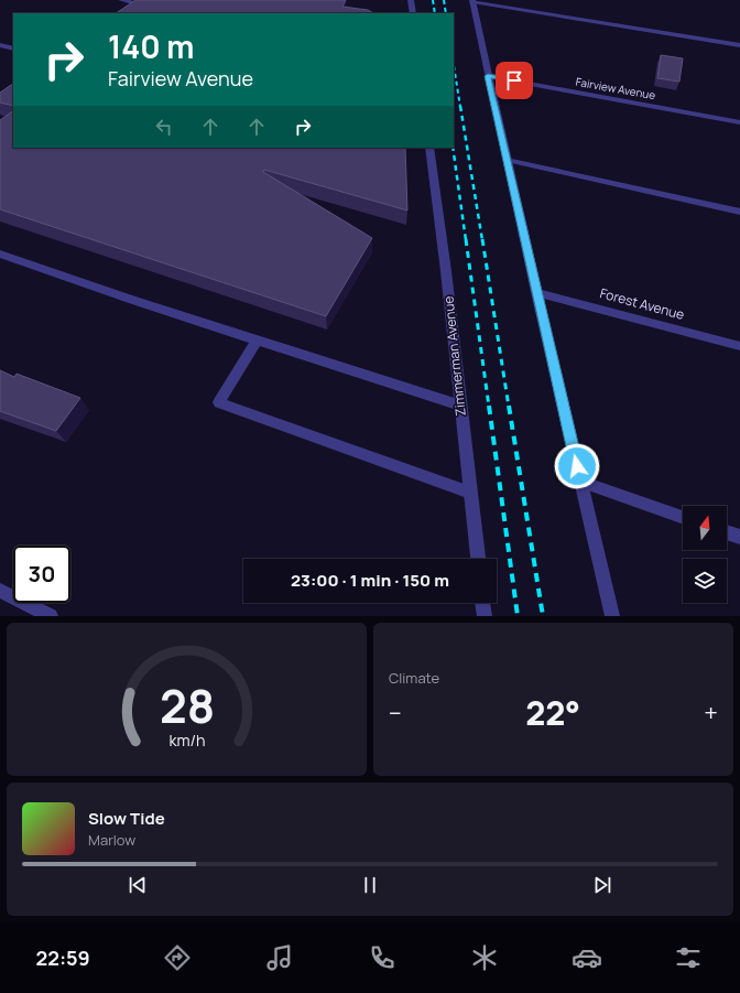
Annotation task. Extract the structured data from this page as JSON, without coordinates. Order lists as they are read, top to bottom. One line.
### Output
{"streets":{"street":["Fairview Avenue","Forest Avenue","Zimmerman Avenue"]},"north":"top","page":{"turn":["140 m","Fairview Avenue"],"limit":"30","trip":"23:00 · 1 min · 150 m","tile":"Climate","heat":["−","22°","+"],"song":["Slow Tide","Marlow"],"tabs":"22:59","gauge":["28","km/h"]}}
